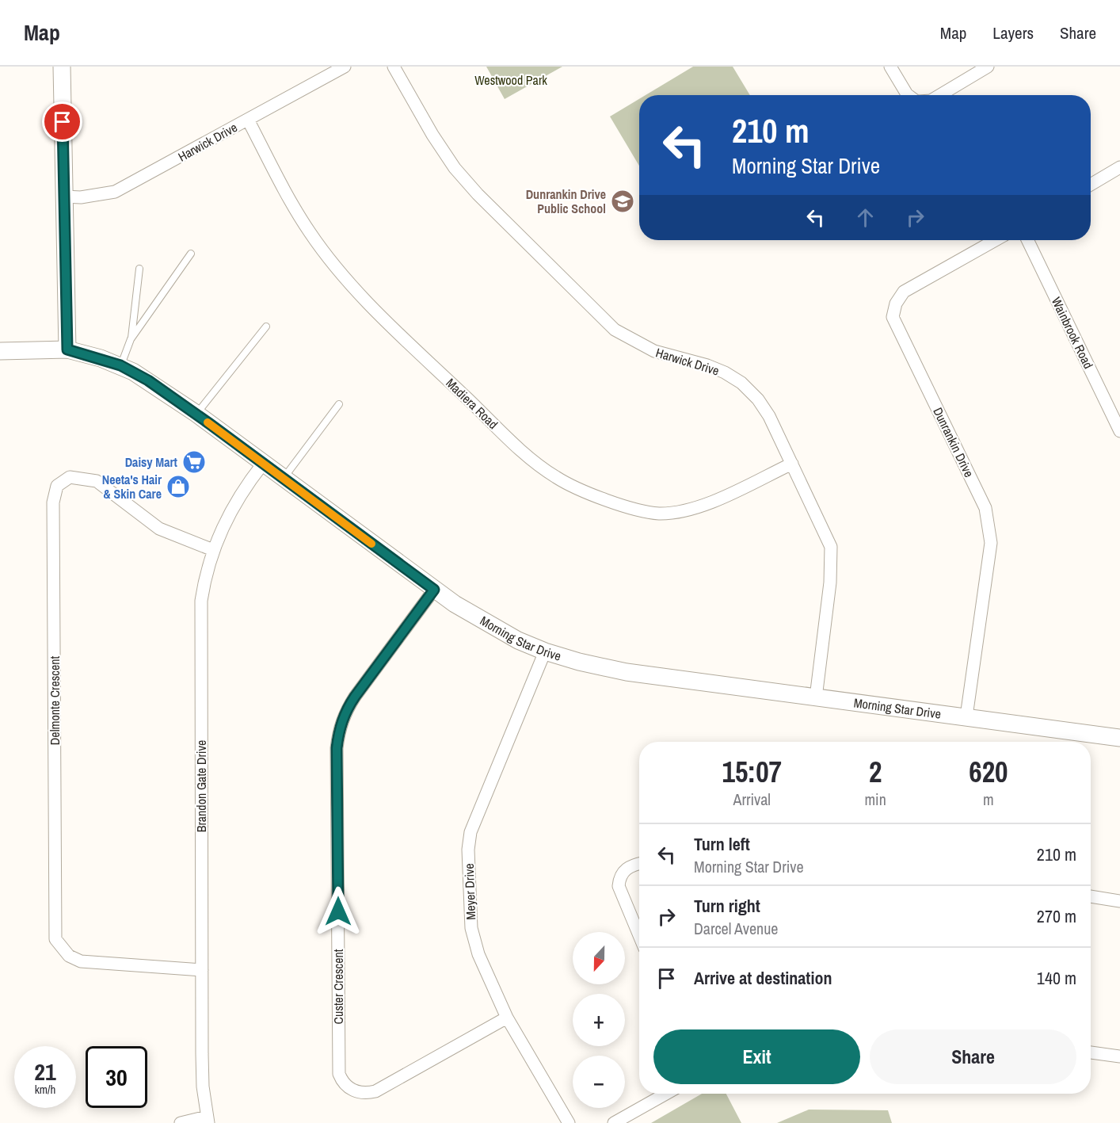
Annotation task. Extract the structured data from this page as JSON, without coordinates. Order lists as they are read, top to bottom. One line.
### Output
{"streets":{"street":["Harwick Drive","Wainbrook Road","Madiera Road","Dunrankin Drive","Morning Star Drive","Delmonte Crescent","Brandon Gate Drive","Meyer Drive","Custer Crescent"]},"crossings":[["Harwick Drive","Madiera Road"],["Harwick Drive","Morning Star Drive"],["Dunrankin Drive","Morning Star Drive"],["Morning Star Drive","Brandon Gate Drive"],["Morning Star Drive","Meyer Drive"],["Morning Star Drive","Custer Crescent"],["Delmonte Crescent","Brandon Gate Drive"],["Meyer Drive","Custer Crescent"]],"parks":["Westwood Park"],"places":{"school or university":["Dunrankin Drive Public School"],"supermarket":["Daisy Mart"],"shop":["Neeta's Hair & Skin Care"]},"north":"bottom","page":{"header":"Map","nav":["Map","Layers","Share"],"turn":["210 m","Morning Star Drive"],"eta":["15:07","Arrival","2","min","620","m"],"list":[{"name":"Turn left","note":"Morning Star Drive","value":"210 m"},{"name":"Turn right","note":"Darcel Avenue","value":"270 m"},{"name":"Arrive at destination","value":"140 m"}],"map_buttons":["+","−"],"buttons":["Exit","Share"],"speed":"21 km/h","limit":"30"}}
